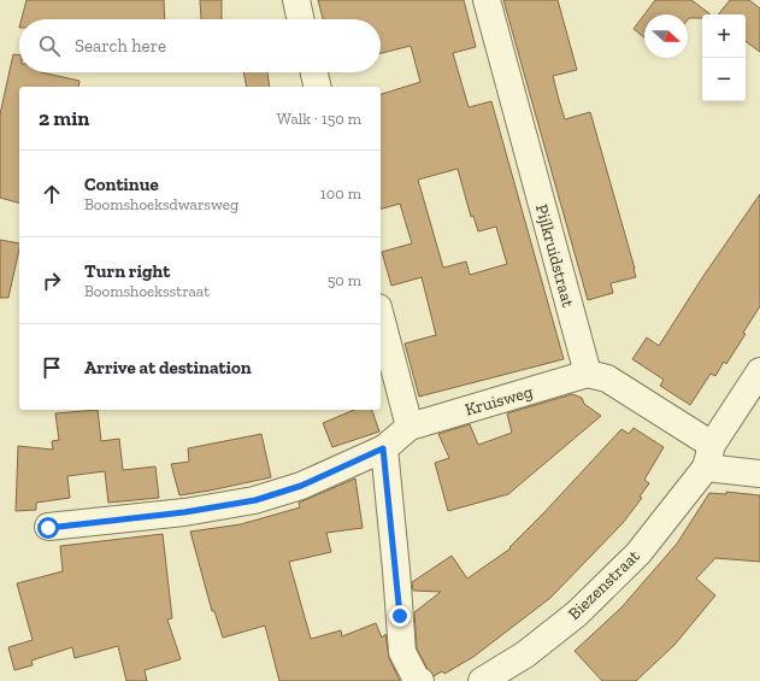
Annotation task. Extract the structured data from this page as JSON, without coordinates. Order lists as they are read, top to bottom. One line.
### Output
{"streets":{"street":["Pijlkruidstraat","Kruisweg","Biezenstraat"]},"crossings":[["Pijlkruidstraat","Kruisweg"]],"north":"right","page":{"map_buttons":["+","−"],"search":"Search here","heading":["2 min","Walk · 150 m"],"list":[["Continue","Boomshoeksdwarsweg","100 m"],["Turn right","Boomshoeksstraat","50 m"],"Arrive at destination"]}}
